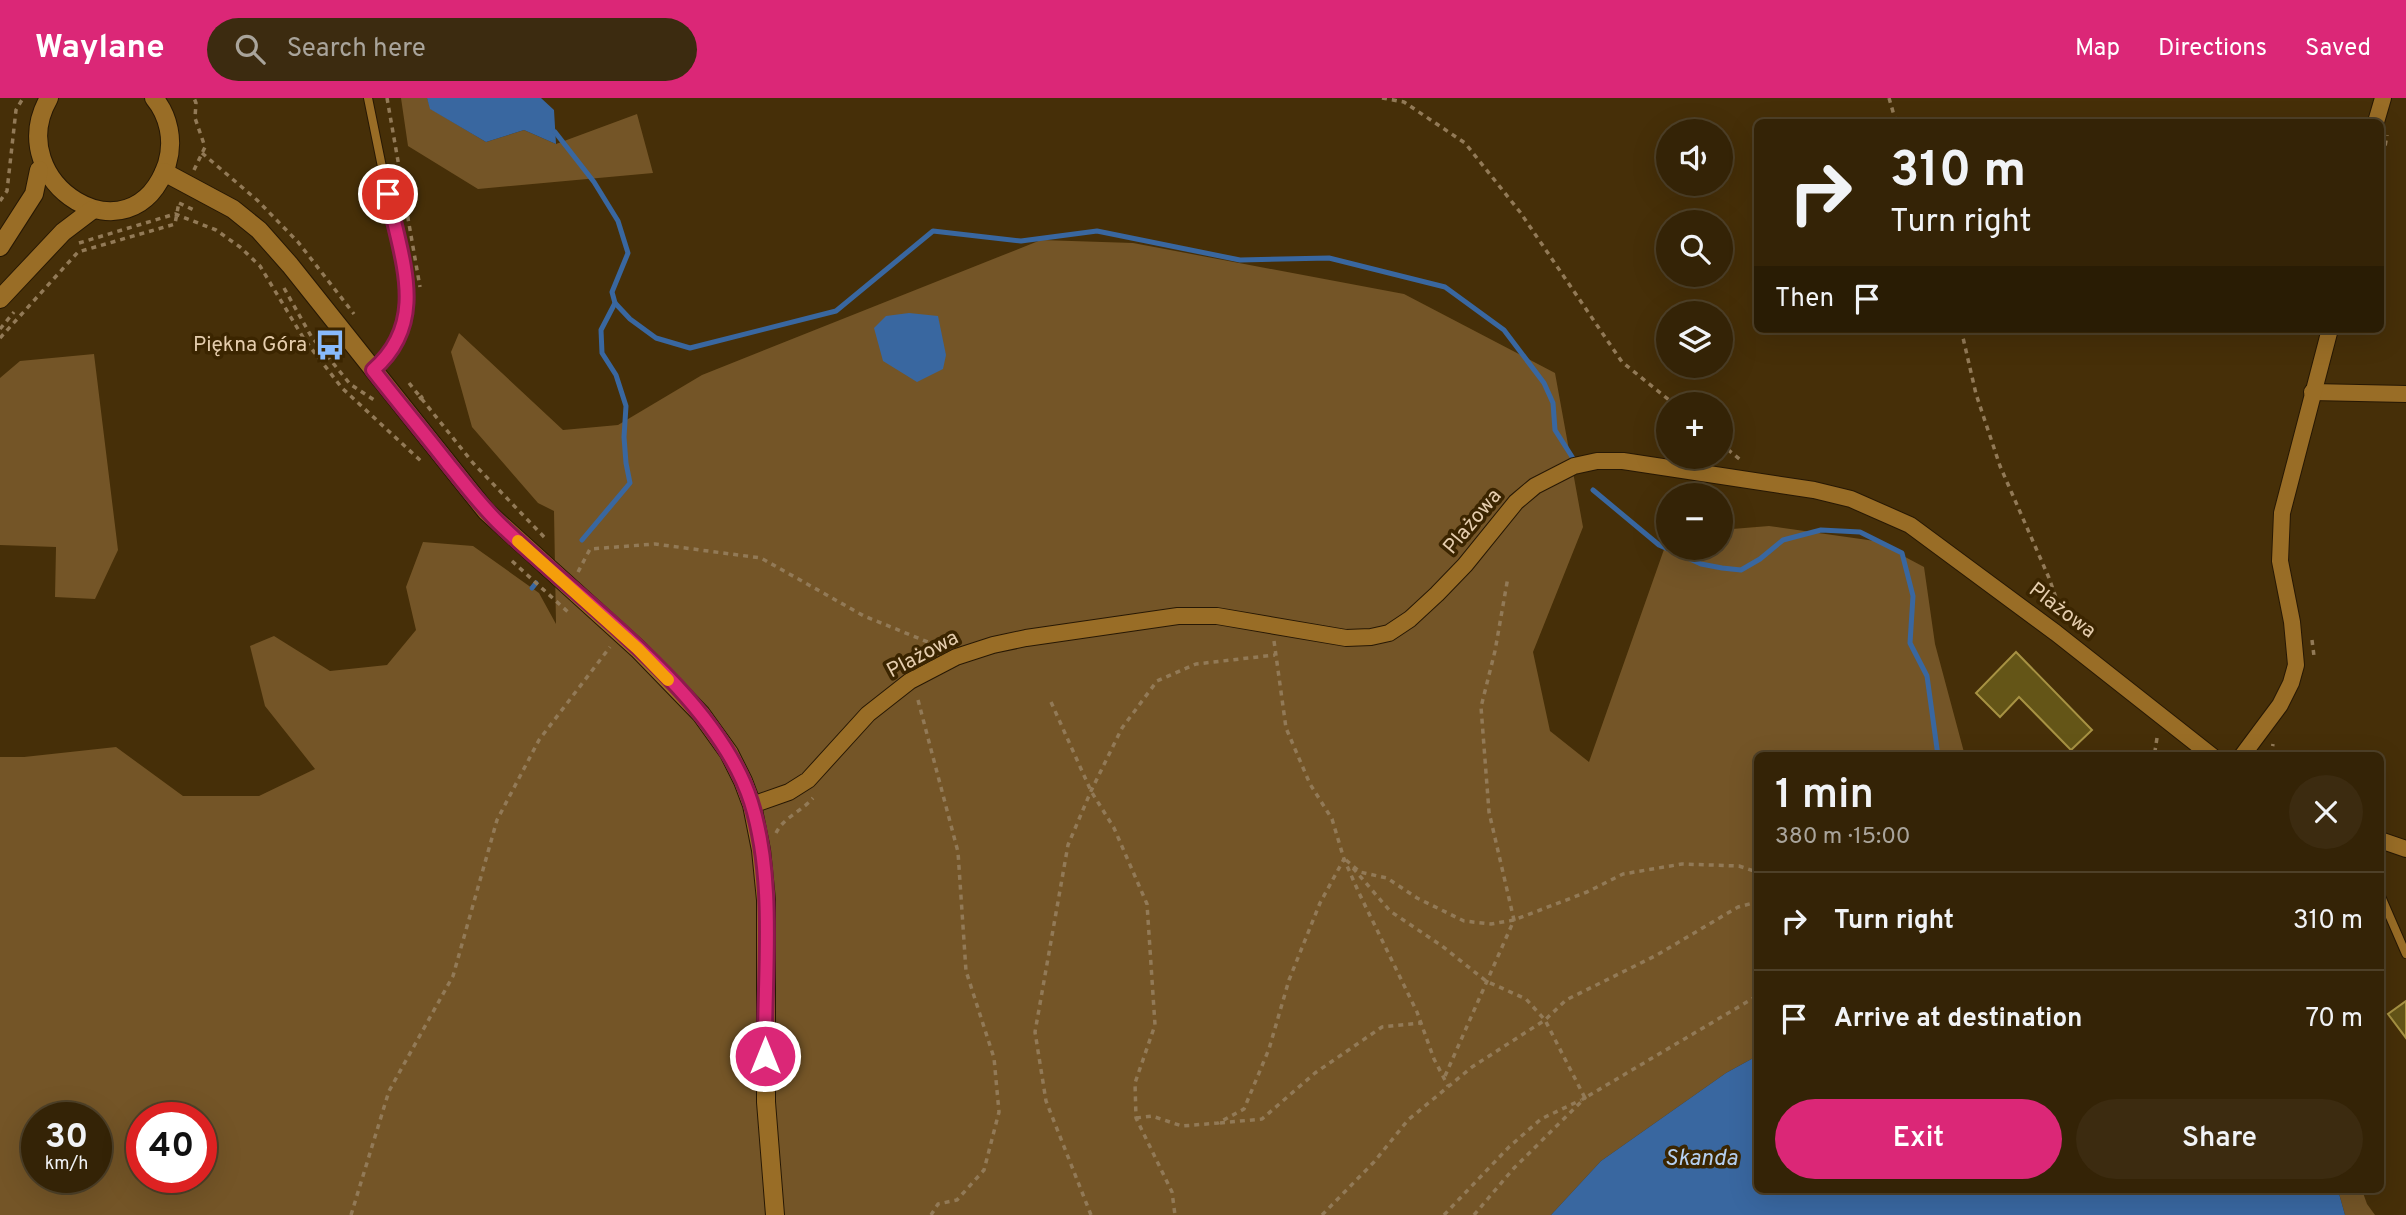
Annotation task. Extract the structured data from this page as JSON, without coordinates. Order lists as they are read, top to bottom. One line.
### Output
{"streets":{"street":["Plażowa"]},"water":["Skanda"],"places":{"bus stop":["Piękna Góra"]},"page":{"header":"Waylane","search":"Search here","nav":["Map","Directions","Saved"],"map_buttons":["+","−"],"turn":["310 m","Turn right"],"then":"Then","heading":["1 min","380 m · 15:00"],"list":[{"name":"Turn right","value":"310 m"},{"name":"Arrive at destination","value":"70 m"}],"buttons":["Exit","Share"],"speed":"30 km/h","limit":"40"}}
